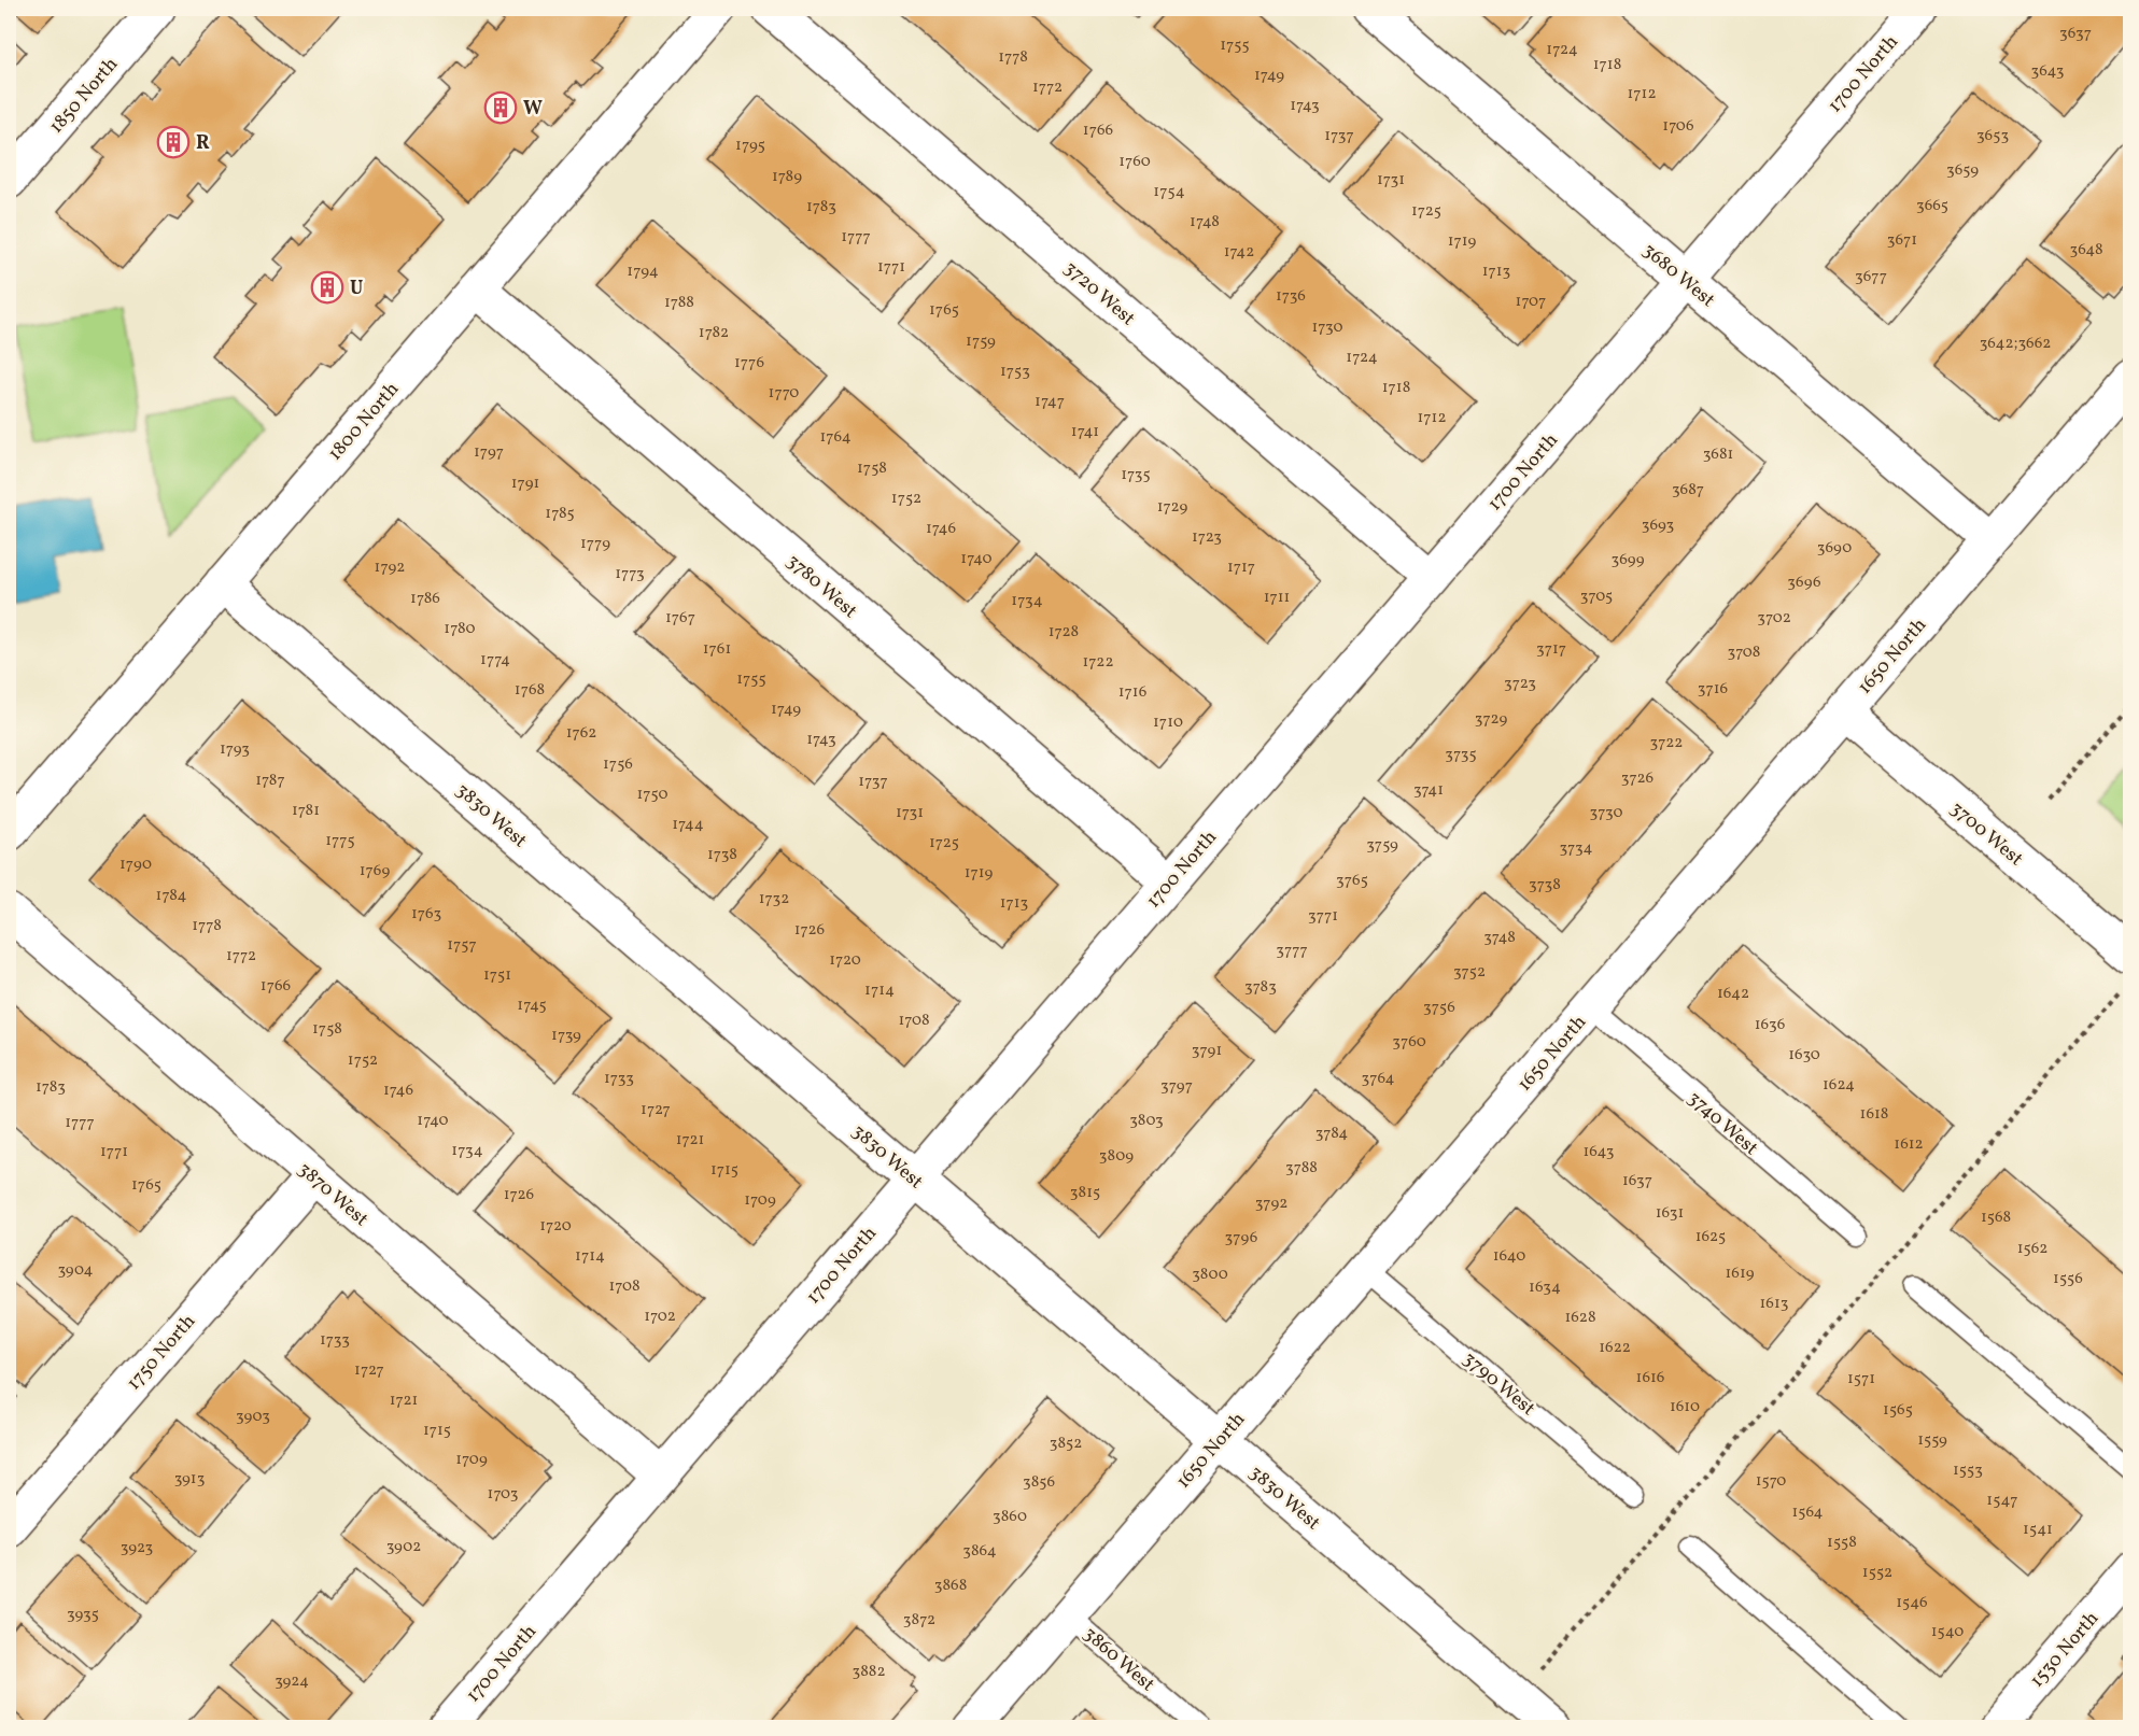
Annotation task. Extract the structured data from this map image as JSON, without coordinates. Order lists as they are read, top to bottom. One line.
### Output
{"streets":{"street":["1700 North","1850 North","3680 West","3720 West","1800 North","3780 West","1650 North","3830 West","3700 West","3870 West","1750 North","1530 North"],"lane":["3740 West","3790 West","3860 West"]},"crossings":[["1700 North","3680 West"],["1700 North","3720 West"],["1700 North","3780 West"],["1700 North","3830 West"],["1700 North","3870 West"],["3680 West","1650 North"],["1800 North","3780 West"],["1800 North","3830 West"],["1650 North","3830 West"],["1650 North","3700 West"],["1650 North","3740 West"],["1650 North","3790 West"],["1650 North","3860 West"],["3870 West","1750 North"]],"places":{"building":["W","R","U"]},"house_numbers":["3637","1755","1724","1778","1718","3643","1749","1772","1712","1743","1706","1766","1737","3653","1795","1760","3659","1789","1731","1754","3665","1783","1725","1748","1777","3671","1719","3648","1742","1771","1794","1713","3677","1736","1707","1788","1765","1730","1782","1759","3642;3662","1724","1776","1753","1718","1770","1747","1712","1741","1764","1797","3681","1758","1735","1791","3687","1752","1729","1785","3693","1746","1723","1779","3690","1740","3699","1792","1717","1773","3696","3705","1711","1786","1734","1767","3702","1780","1728","1761","3717","3708","1774","1722","1755","3723","3716","1768","1716","1749","3729","1710","1762","1743","3722","1793","3735","1756","3726","1787","1737","3741","1750","1781","1731","3730","1744","1775","1725","3759","3734","1738","1790","1769","1719","3765","3738","1784","1732","1713","1763","3771","1778","1726","3748","1757","3777","1772","1720","3752","1751","1766","3783","1714","1642","1745","3756","1708","1636","1758","1739","3760","3791","1630","1752","1733","3764","1624","3797","1783","1746","1727","1618","1740","3803","1777","3784","1721","1612","1734","1771","1643","3809","3788","1715","1637","1765","3815","1726","1709","3792","1631","1568","1720","1625","3796","1562","1714","1640","3904","1619","3800","1556","1708","1634","1613","1702","1628","1733","1622","1727","1616","1571","1721","1610","1565","3903","1715","1559","3852","1709","1553","3913","1570","3856","1703","1547","1564","3860","1541","1558","3902","3923","3864","1552","3868","1546","3935","3872","1540","3882","3924"]}
